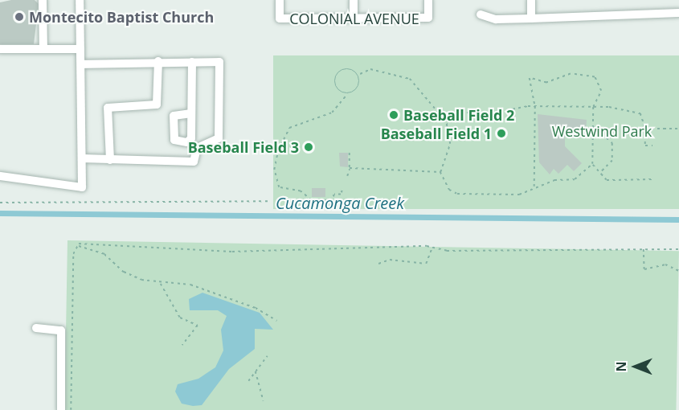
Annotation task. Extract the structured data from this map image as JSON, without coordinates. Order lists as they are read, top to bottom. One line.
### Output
{"streets":{"street":["COLONIAL AVENUE"]},"water":["Cucamonga Creek"],"parks":["Westwind Park"],"places":["Montecito Baptist Church","Baseball Field 2","Baseball Field 1","Baseball Field 3"],"north":"left"}
